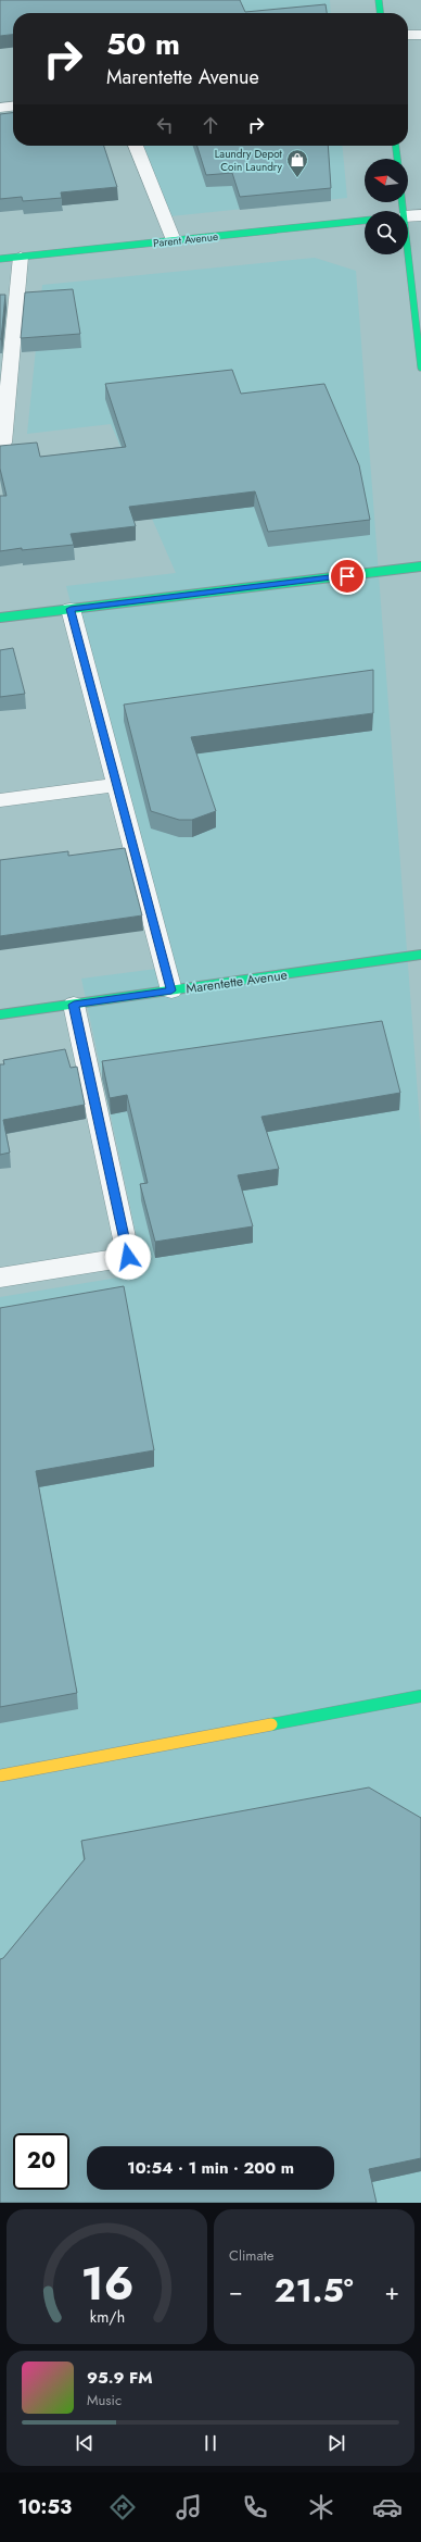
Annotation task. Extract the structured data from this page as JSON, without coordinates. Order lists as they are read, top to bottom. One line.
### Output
{"streets":{"street":["Parent Avenue","Marentette Avenue"]},"places":{"shop":["Laundry Depot Coin Laundry"]},"north":"left","page":{"turn":["50 m","Marentette Avenue"],"limit":"20","trip":"10:54 · 1 min · 200 m","tile":"Climate","heat":["−","21.5°","+"],"song":["95.9 FM","Music"],"tabs":"10:53","gauge":["16","km/h"]}}
